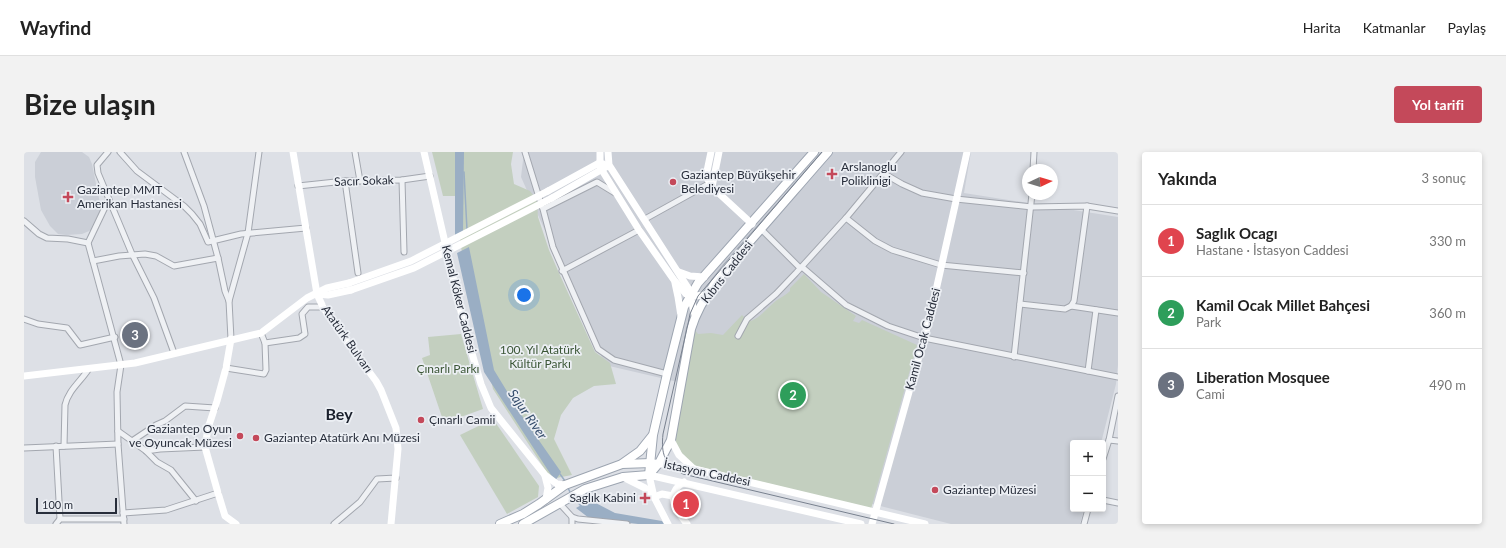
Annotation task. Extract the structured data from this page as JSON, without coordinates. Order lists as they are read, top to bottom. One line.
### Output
{"streets":{"main road":["Kıbrıs Caddesi","İstasyon Caddesi"],"street":["Sacır Sokak","Kemal Köker Caddesi","Atatürk Bulvarı","Kamil Ocak Caddesi"]},"crossings":[["Sacır Sokak","Kemal Köker Caddesi"],["Sacır Sokak","Atatürk Bulvarı"],["Kıbrıs Caddesi","İstasyon Caddesi"],["Kemal Köker Caddesi","İstasyon Caddesi"],["Kamil Ocak Caddesi","İstasyon Caddesi"]],"districts":["Bey"],"water":["Sajur River"],"parks":["100. Yıl Atatürk Kültür Parkı","Çınarlı Parkı"],"places":{"health":["Arslanoglu Poliklinigi","Gaziantep MMT Amerikan Hastanesi","Saglık Kabini"],"other":["Gaziantep Büyükşehir Belediyesi","Çınarlı Camii","Gaziantep Oyun ve Oyuncak Müzesi","Gaziantep Atatürk Anı Müzesi","Gaziantep Müzesi"]},"scale_bar":"100 m","north":"right","page":{"header":"Wayfind","nav":["Harita","Katmanlar","Paylaş"],"buttons":"Yol tarifi","title":"Bize ulaşın","heading":["Yakında","3 sonuç"],"list":[{"mark":"1","name":"Saglık Ocagı","note":"Hastane · İstasyon Caddesi","value":"330 m"},{"mark":"2","name":"Kamil Ocak Millet Bahçesi","note":"Park","value":"360 m"},{"mark":"3","name":"Liberation Mosquee","note":"Cami","value":"490 m"}],"pins":["3","2","1"],"map_buttons":["+","−"],"scale":"100 m"}}
